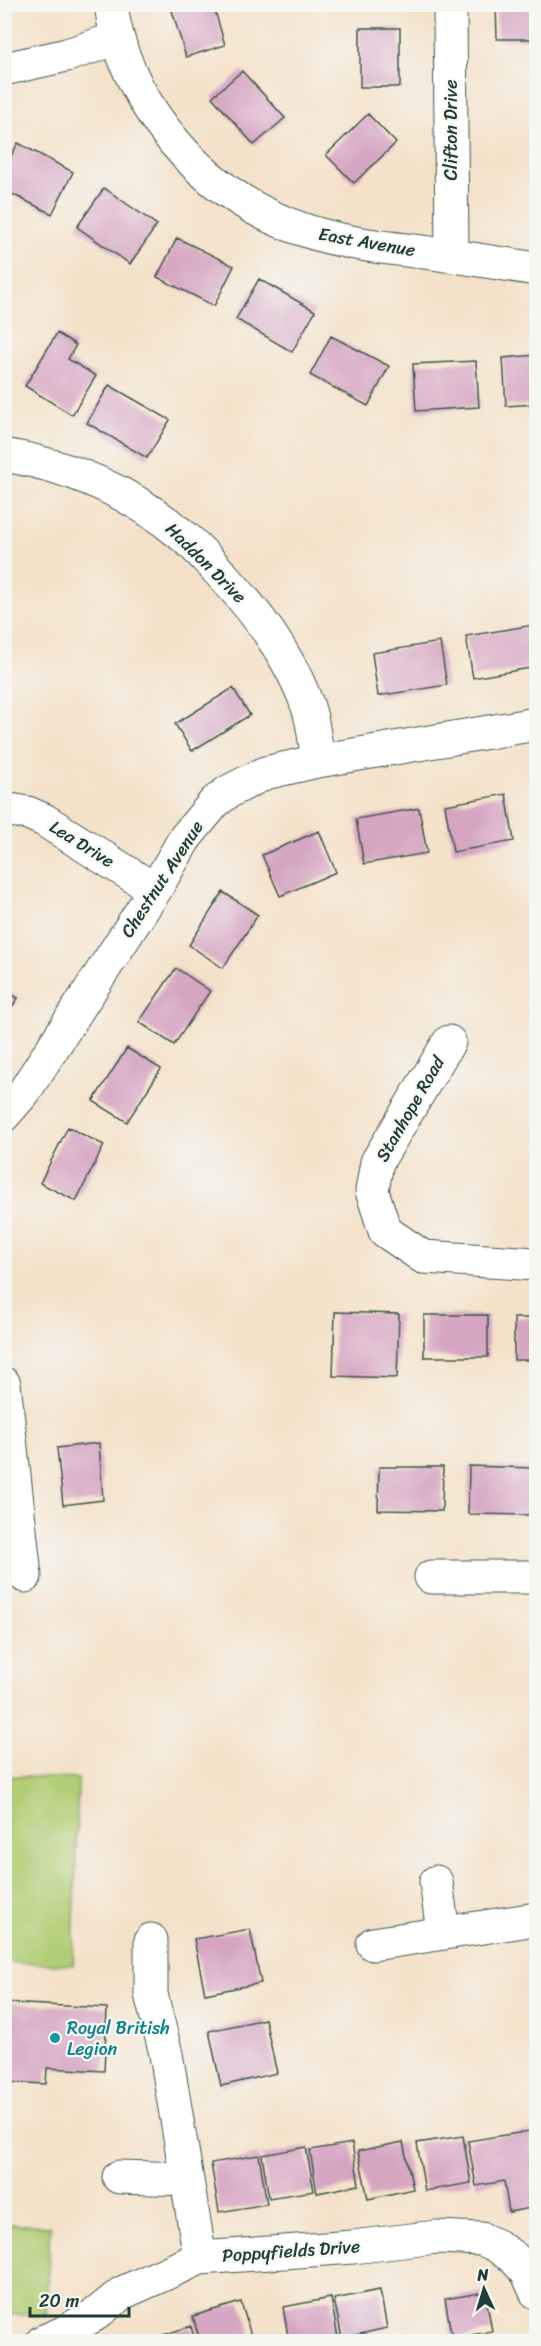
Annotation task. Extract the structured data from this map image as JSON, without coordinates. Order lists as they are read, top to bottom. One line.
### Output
{"streets":{"street":["Clifton Drive","East Avenue","Haddon Drive","Lea Drive","Chestnut Avenue","Stanhope Road","Poppyfields Drive"]},"crossings":[["Clifton Drive","East Avenue"],["Haddon Drive","Chestnut Avenue"],["Lea Drive","Chestnut Avenue"]],"places":["Royal British Legion"],"scale_bar":"20 m","north":"top"}
